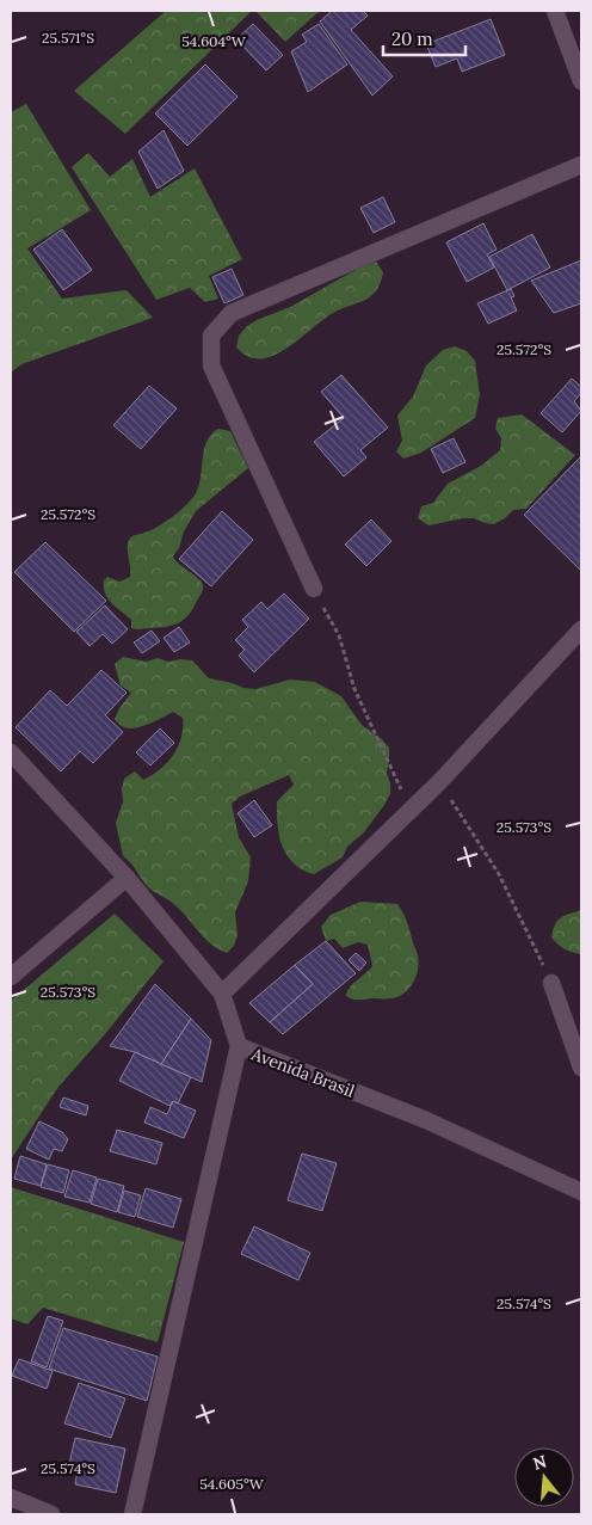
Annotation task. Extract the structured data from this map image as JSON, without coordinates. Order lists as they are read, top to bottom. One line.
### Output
{"streets":{"street":["Avenida Brasil"]},"scale_bar":"20 m","north":"top","coordinates":["25.571°S","54.604°W","25.572°S","25.573°S","25.574°S","54.605°W"]}
